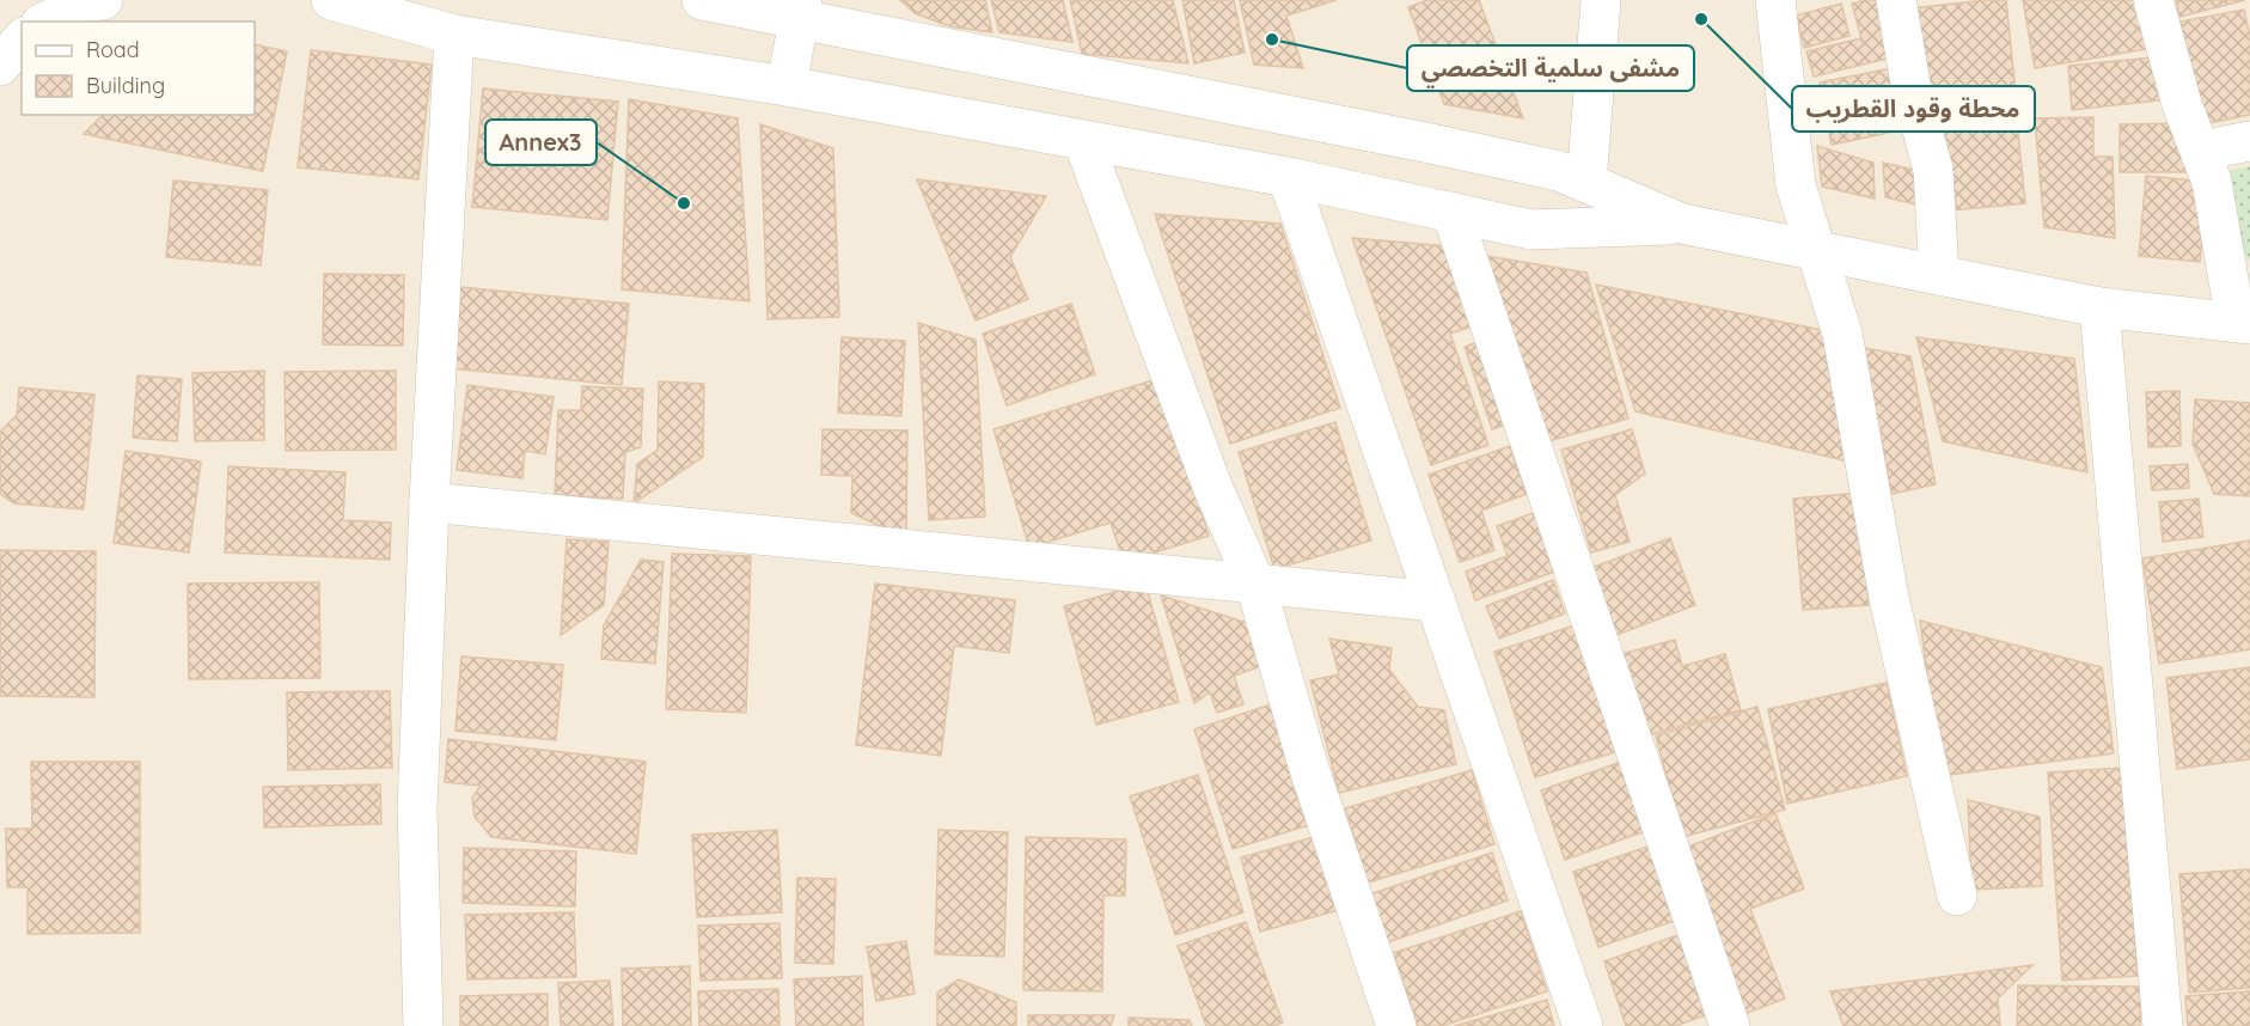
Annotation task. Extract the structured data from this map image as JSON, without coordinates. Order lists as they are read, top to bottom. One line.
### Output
{"places":["محطة وقود القطريب","مشفى سلمية التخصصي","Annex3"],"legend":["Road","Building"]}
